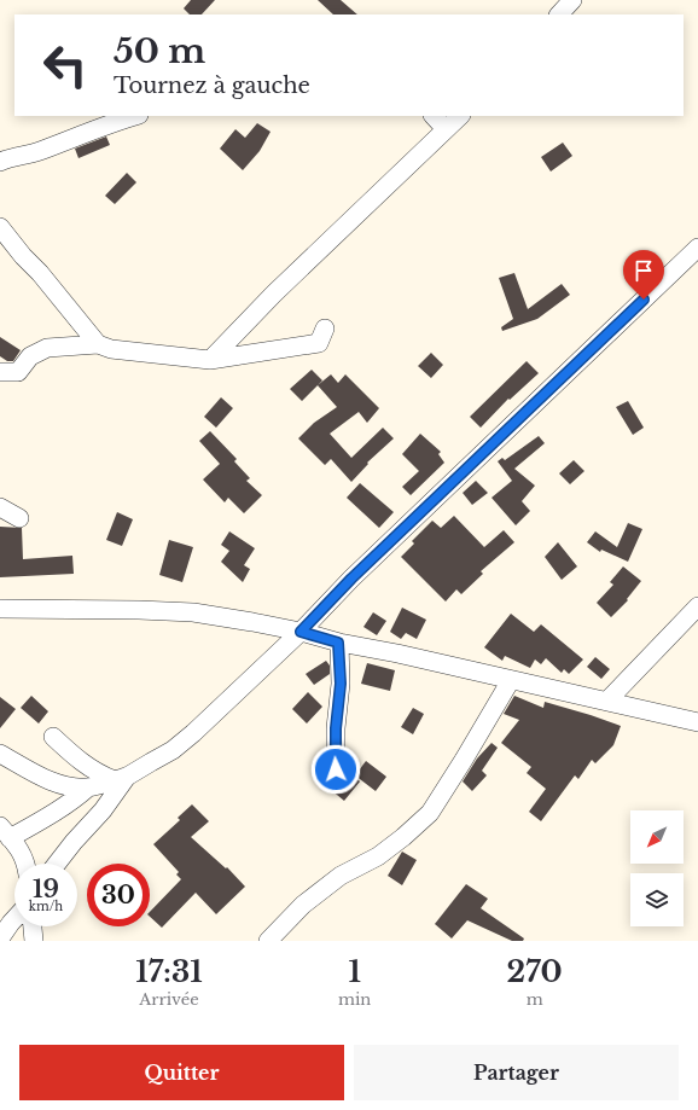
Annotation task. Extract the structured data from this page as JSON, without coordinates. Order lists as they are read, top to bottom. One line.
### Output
{"north":"bottom left","page":{"turn":["50 m","Tournez à gauche"],"speed":"19 km/h","limit":"30","eta":["17:31","Arrivée","1","min","270","m"],"buttons":["Quitter","Partager"]}}
